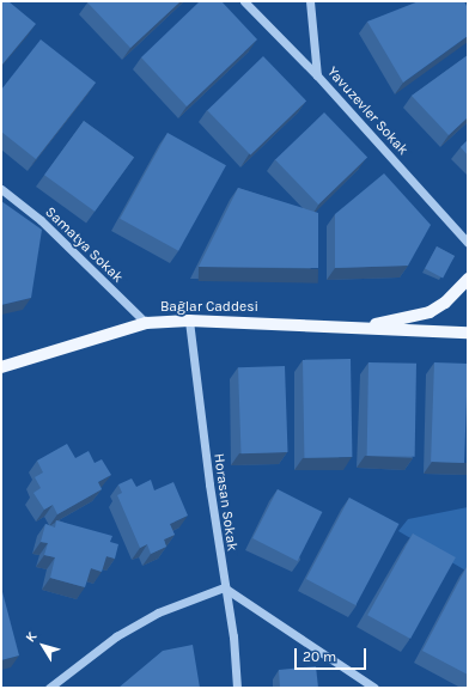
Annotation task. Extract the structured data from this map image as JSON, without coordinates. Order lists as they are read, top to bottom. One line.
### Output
{"streets":{"main road":["Bağlar Caddesi"],"street":["Yavuzevler Sokak","Samatya Sokak","Horasan Sokak"]},"crossings":[["Samatya Sokak","Bağlar Caddesi"],["Bağlar Caddesi","Horasan Sokak"]],"scale_bar":"20 m","north":"top left"}
